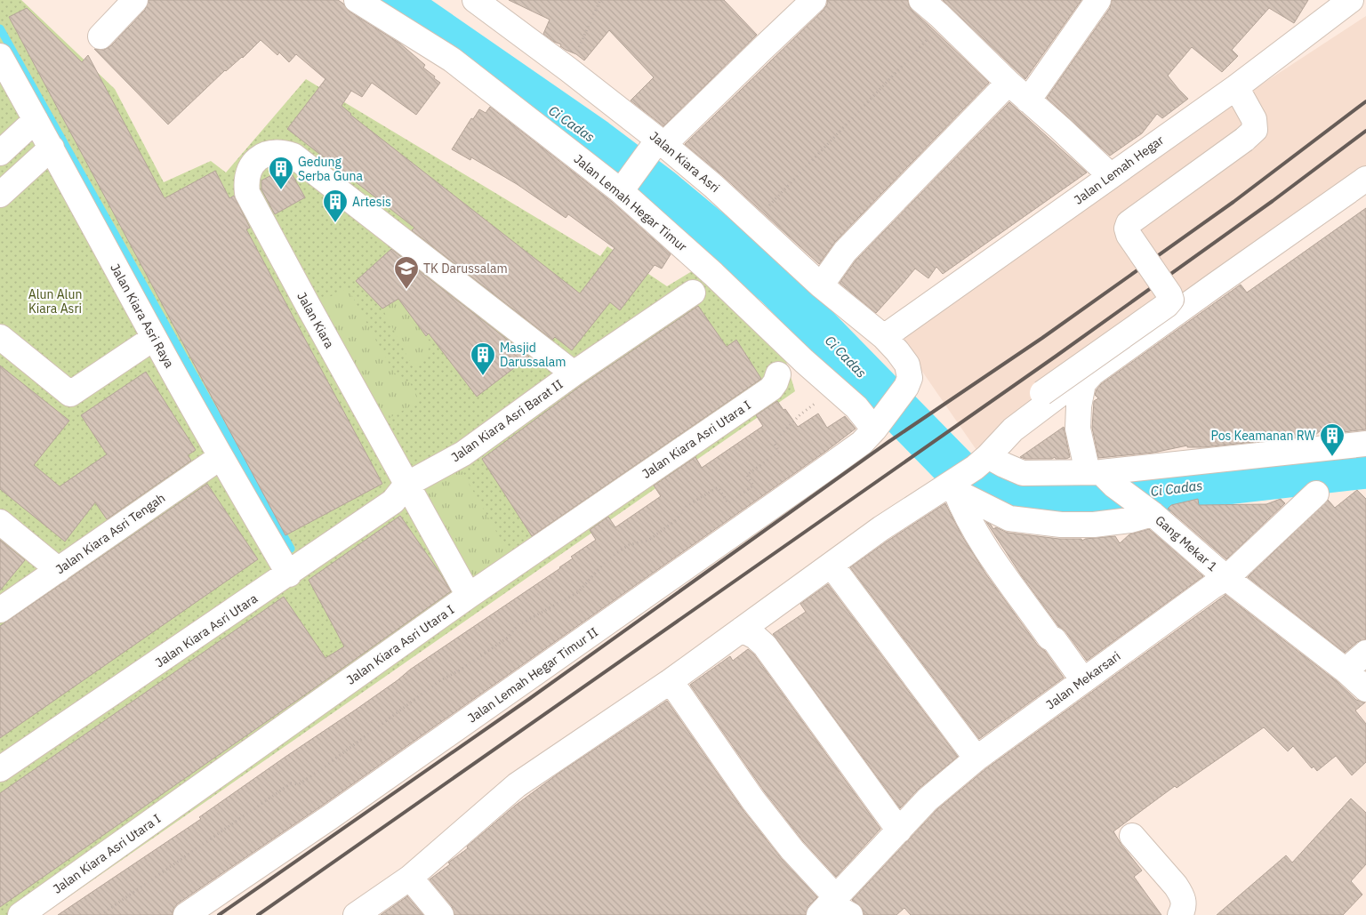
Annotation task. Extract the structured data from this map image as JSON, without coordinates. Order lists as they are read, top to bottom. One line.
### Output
{"streets":{"street":["Jalan Kiara Asri","Jalan Lemah Hegar","Jalan Lemah Hegar Timur","Jalan Kiara Asri Raya","Jalan Kiara","Jalan Kiara Asri Barat II","Jalan Kiara Asri Utara I","Jalan Kiara Asri Tengah","Gang Mekar 1","Jalan Kiara Asri Utara","Jalan Lemah Hegar Timur II","Jalan Mekarsari"]},"crossings":[["Jalan Kiara Asri","Jalan Lemah Hegar"],["Jalan Kiara Asri","Jalan Lemah Hegar Timur II"],["Jalan Lemah Hegar Timur","Jalan Lemah Hegar Timur II"],["Jalan Kiara Asri Raya","Jalan Kiara Asri Tengah"],["Jalan Kiara Asri Raya","Jalan Kiara Asri Utara"],["Jalan Kiara","Jalan Kiara Asri Barat II"],["Jalan Kiara","Jalan Kiara Asri Utara I"],["Jalan Kiara","Jalan Kiara Asri Utara"],["Jalan Kiara Asri Barat II","Jalan Kiara Asri Utara"],["Gang Mekar 1","Jalan Mekarsari"]],"water":["Ci Cadas"],"parks":["Alun Alun Kiara Asri"],"places":{"building":["Gedung Serba Guna","Artesis","Masjid Darussalam","Pos Keamanan RW"],"school or university":["TK Darussalam"]}}
